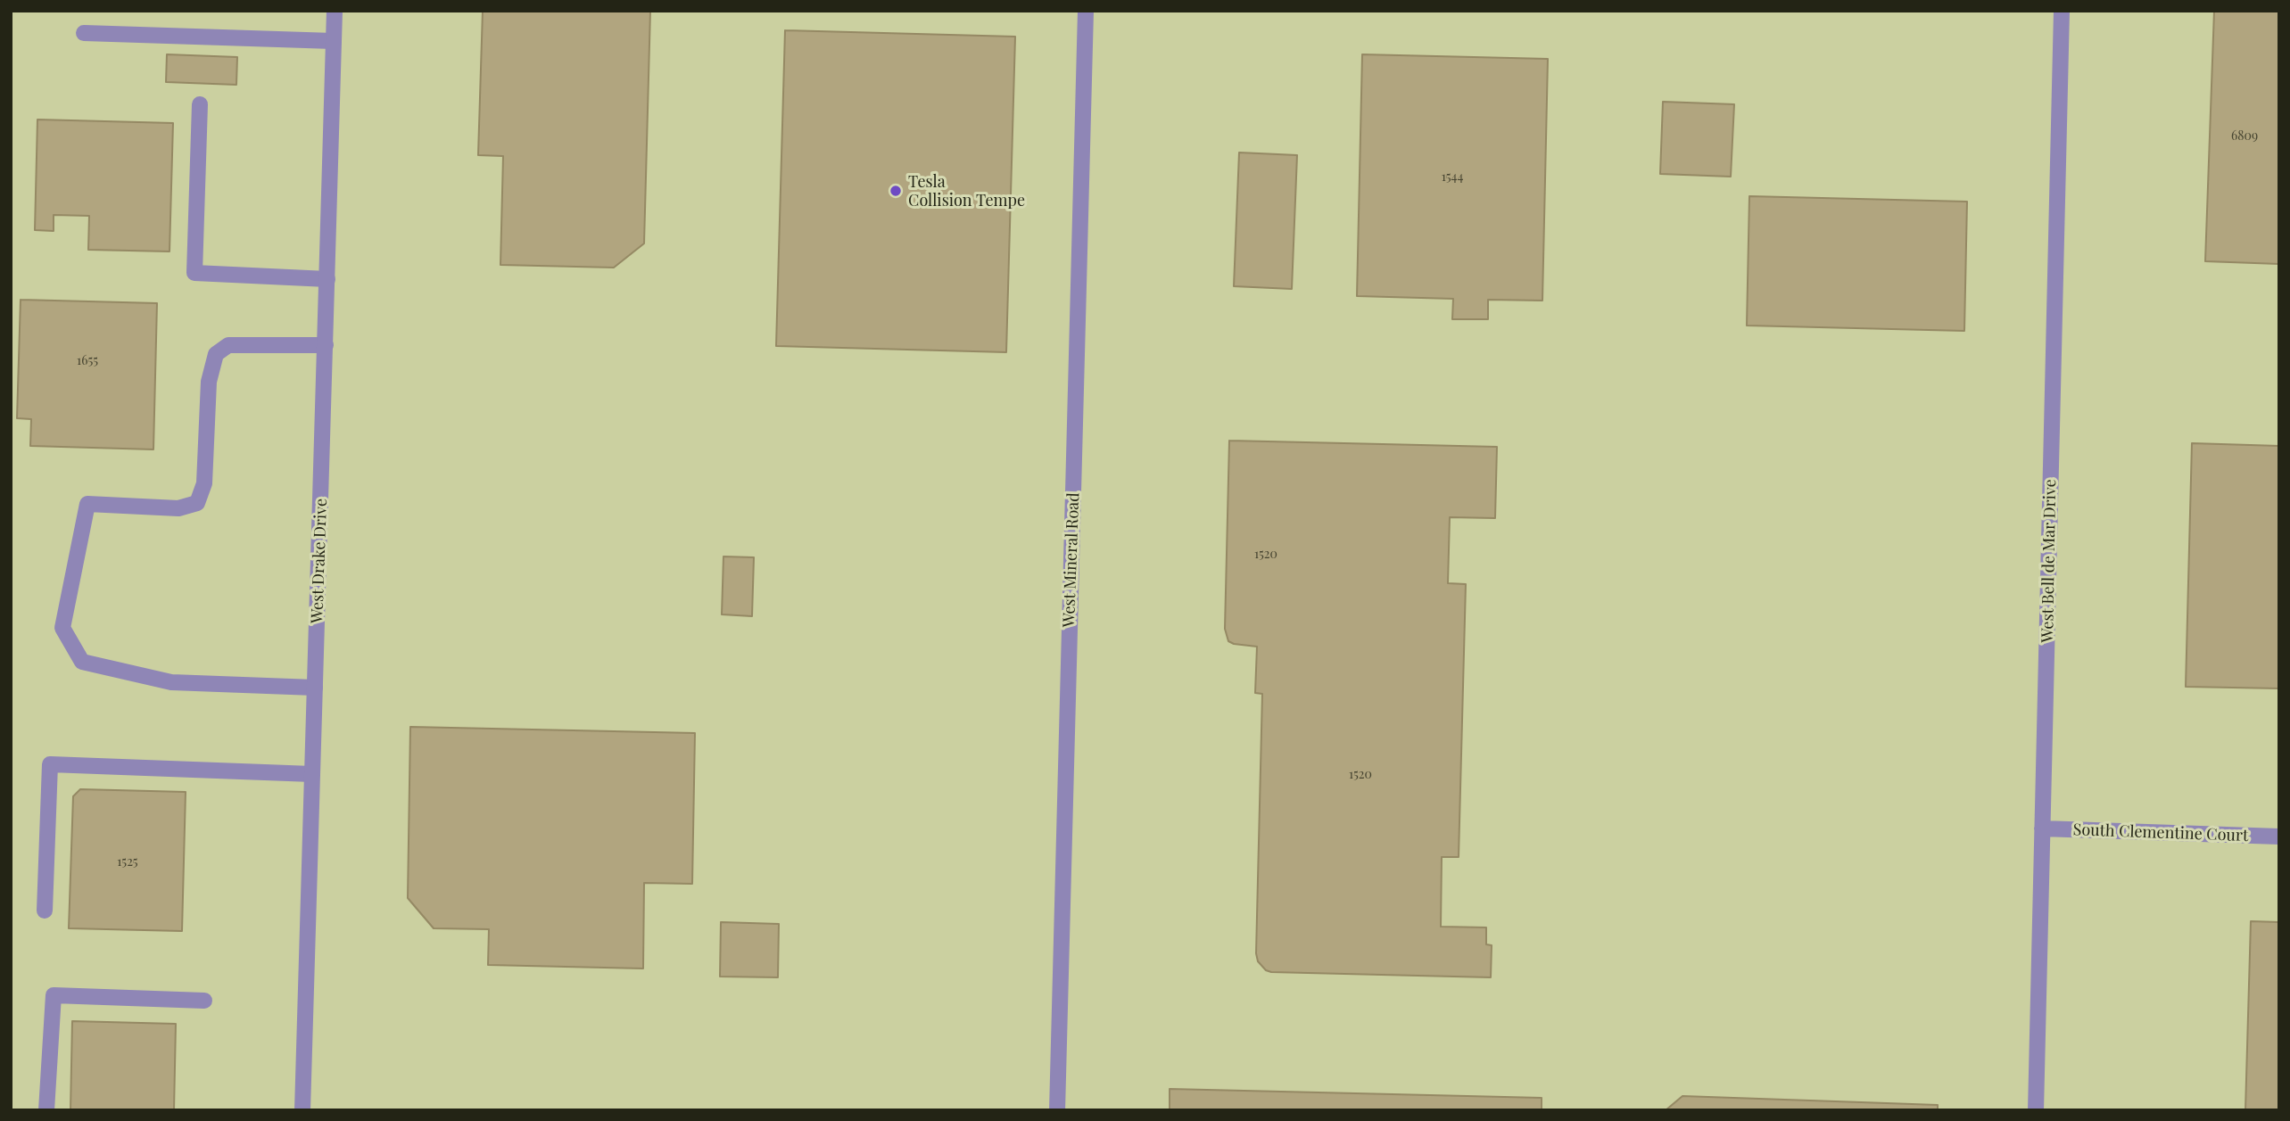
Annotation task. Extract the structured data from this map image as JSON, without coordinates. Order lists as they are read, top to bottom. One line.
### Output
{"streets":{"street":["West Mineral Road","West Drake Drive","West Bell de Mar Drive","South Clementine Court"]},"crossings":[["West Bell de Mar Drive","South Clementine Court"]],"places":["Tesla Collision Tempe"],"house_numbers":["6809","1544","1655","1520","1520","1525"]}
